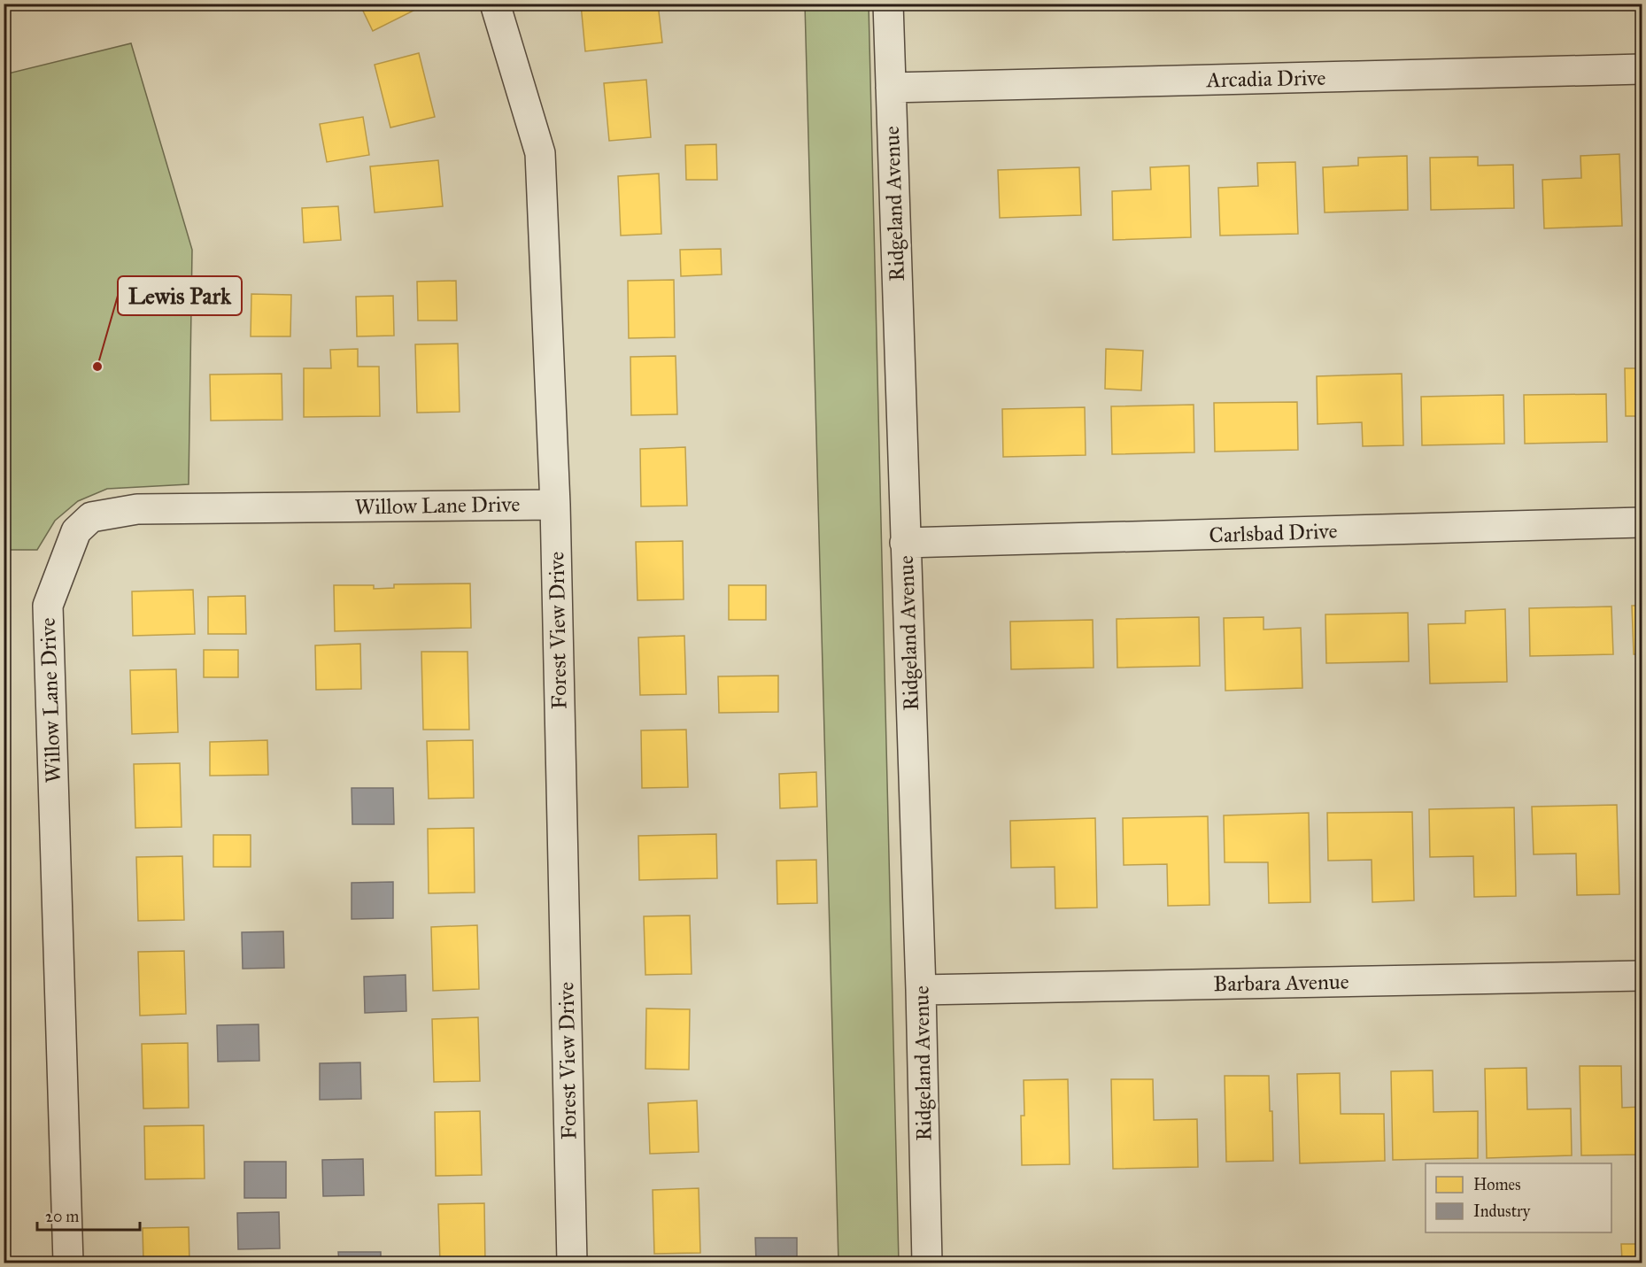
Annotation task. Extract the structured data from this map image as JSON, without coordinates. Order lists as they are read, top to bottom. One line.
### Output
{"streets":{"street":["Arcadia Drive","Ridgeland Avenue","Willow Lane Drive","Carlsbad Drive","Forest View Drive","Barbara Avenue"]},"crossings":[["Arcadia Drive","Ridgeland Avenue"],["Ridgeland Avenue","Carlsbad Drive"],["Ridgeland Avenue","Barbara Avenue"],["Willow Lane Drive","Forest View Drive"]],"places":["Lewis Park"],"legend":["Homes","Industry"],"scale_bar":"20 m"}
